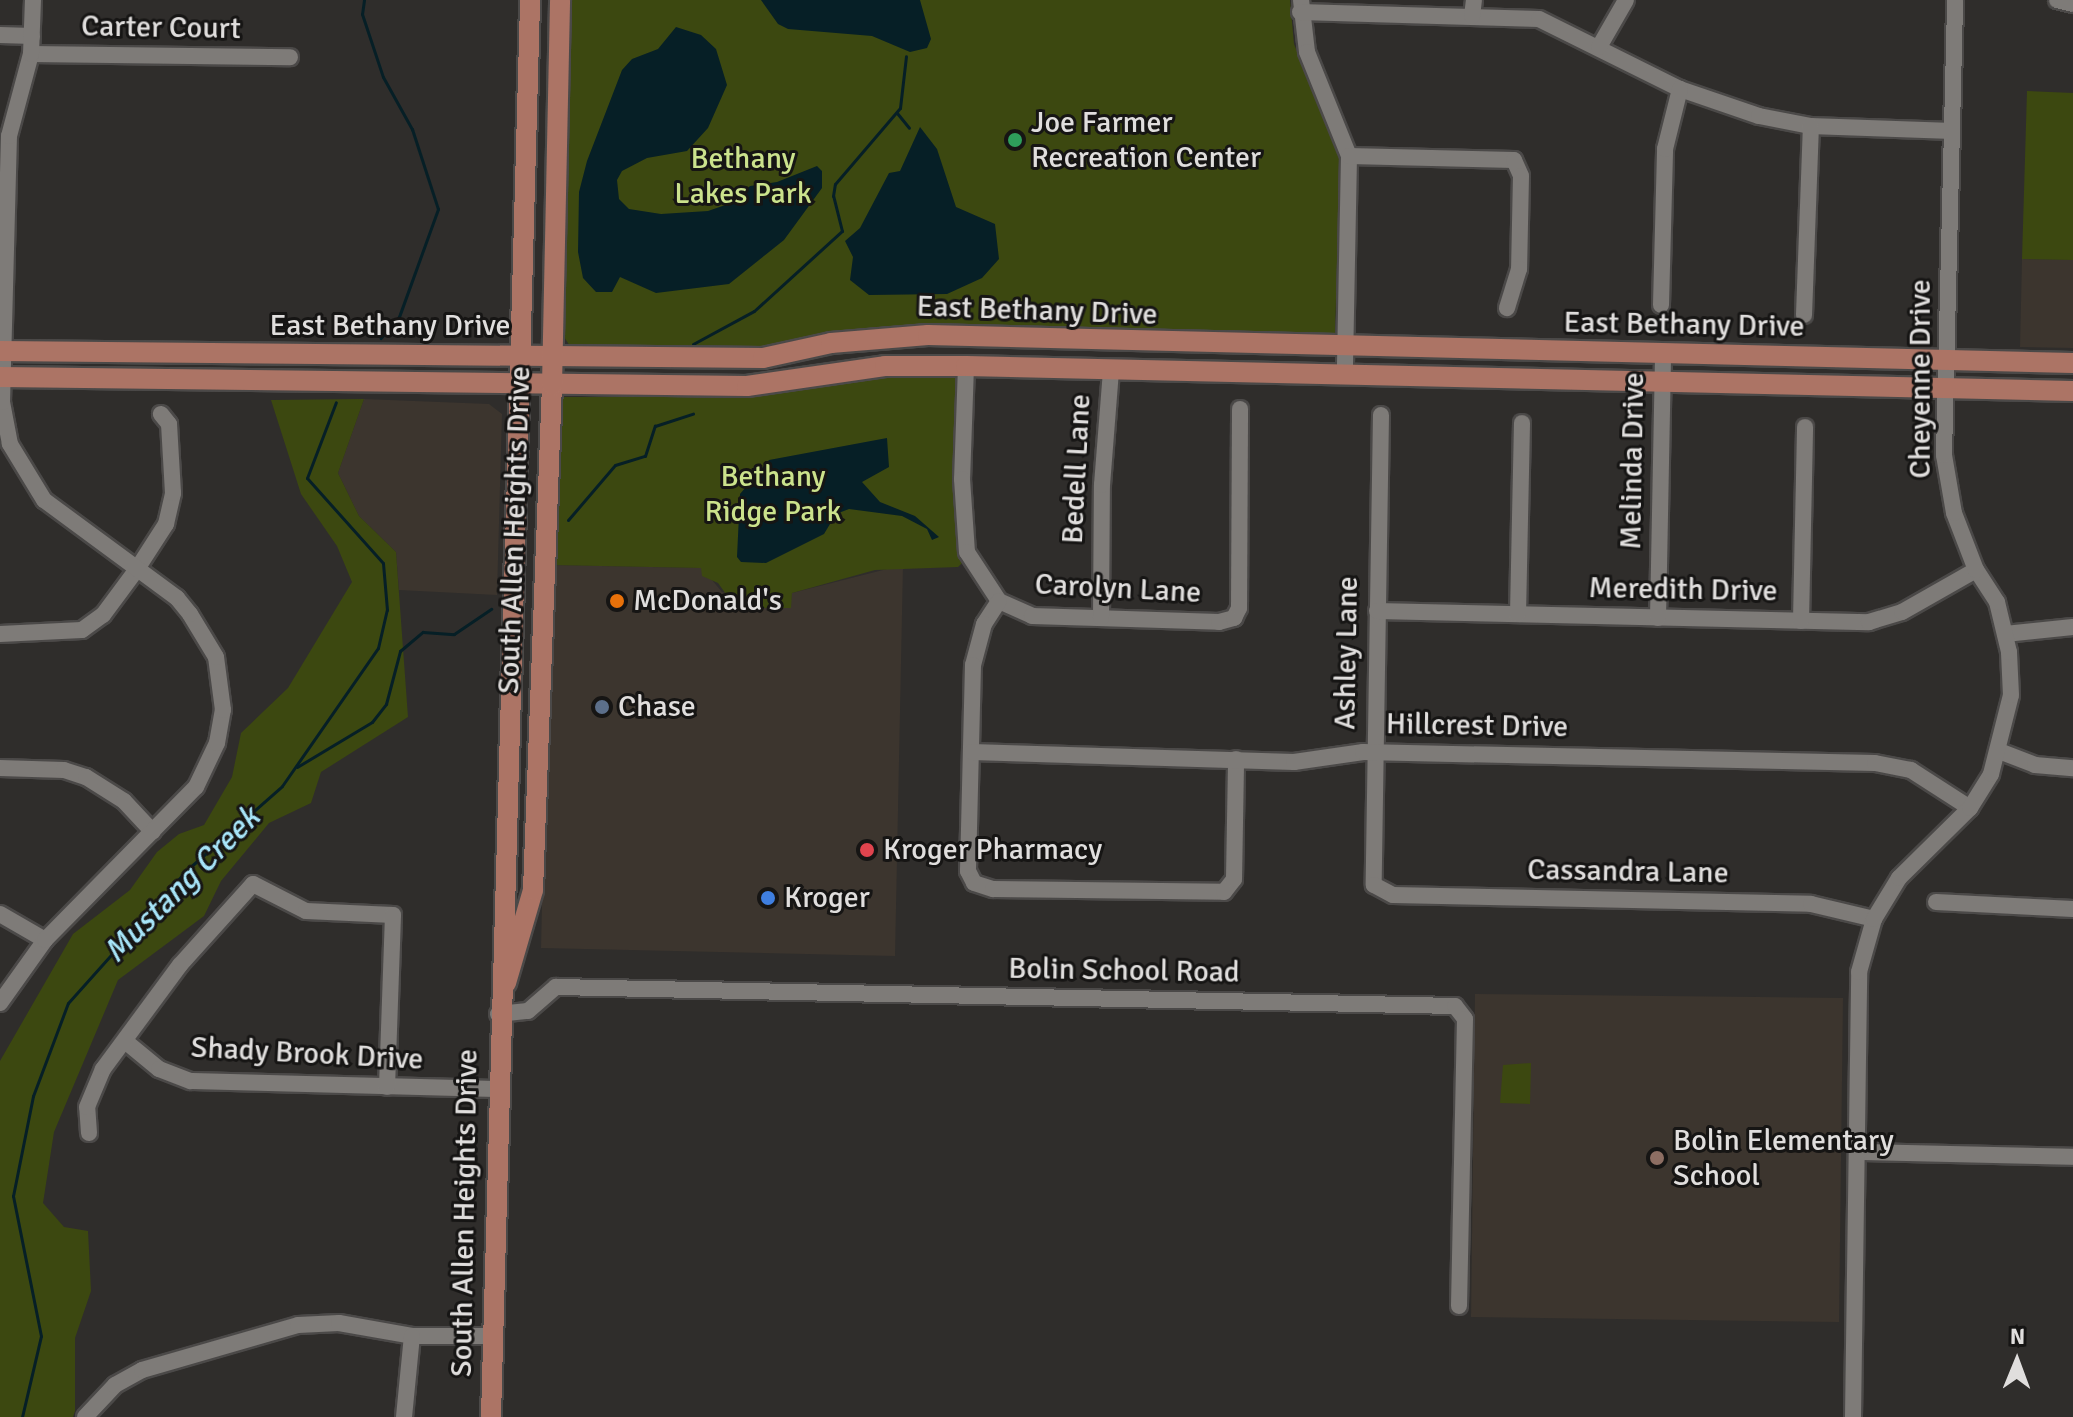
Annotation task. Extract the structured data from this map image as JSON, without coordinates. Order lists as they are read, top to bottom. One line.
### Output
{"streets":{"main road":["East Bethany Drive","South Allen Heights Drive"],"street":["Carter Court","Cheyenne Drive","Melinda Drive","Bedell Lane","Carolyn Lane","Meredith Drive","Ashley Lane","Hillcrest Drive","Cassandra Lane","Bolin School Road","Shady Brook Drive"]},"crossings":[["East Bethany Drive","Cheyenne Drive"],["East Bethany Drive","Melinda Drive"],["East Bethany Drive","Bedell Lane"],["East Bethany Drive","South Allen Heights Drive"],["East Bethany Drive","Carolyn Lane"],["Cheyenne Drive","Meredith Drive"],["Cheyenne Drive","Hillcrest Drive"],["Cheyenne Drive","Cassandra Lane"],["Melinda Drive","Meredith Drive"],["Bedell Lane","Carolyn Lane"],["South Allen Heights Drive","Bolin School Road"],["South Allen Heights Drive","Shady Brook Drive"],["Meredith Drive","Ashley Lane"],["Ashley Lane","Hillcrest Drive"],["Ashley Lane","Cassandra Lane"]],"water":["Mustang Creek"],"parks":["Bethany Lakes Park","Bethany Ridge Park"],"places":["Joe Farmer Recreation Center","McDonald's","Chase","Kroger Pharmacy","Kroger","Bolin Elementary School"],"north":"top"}
